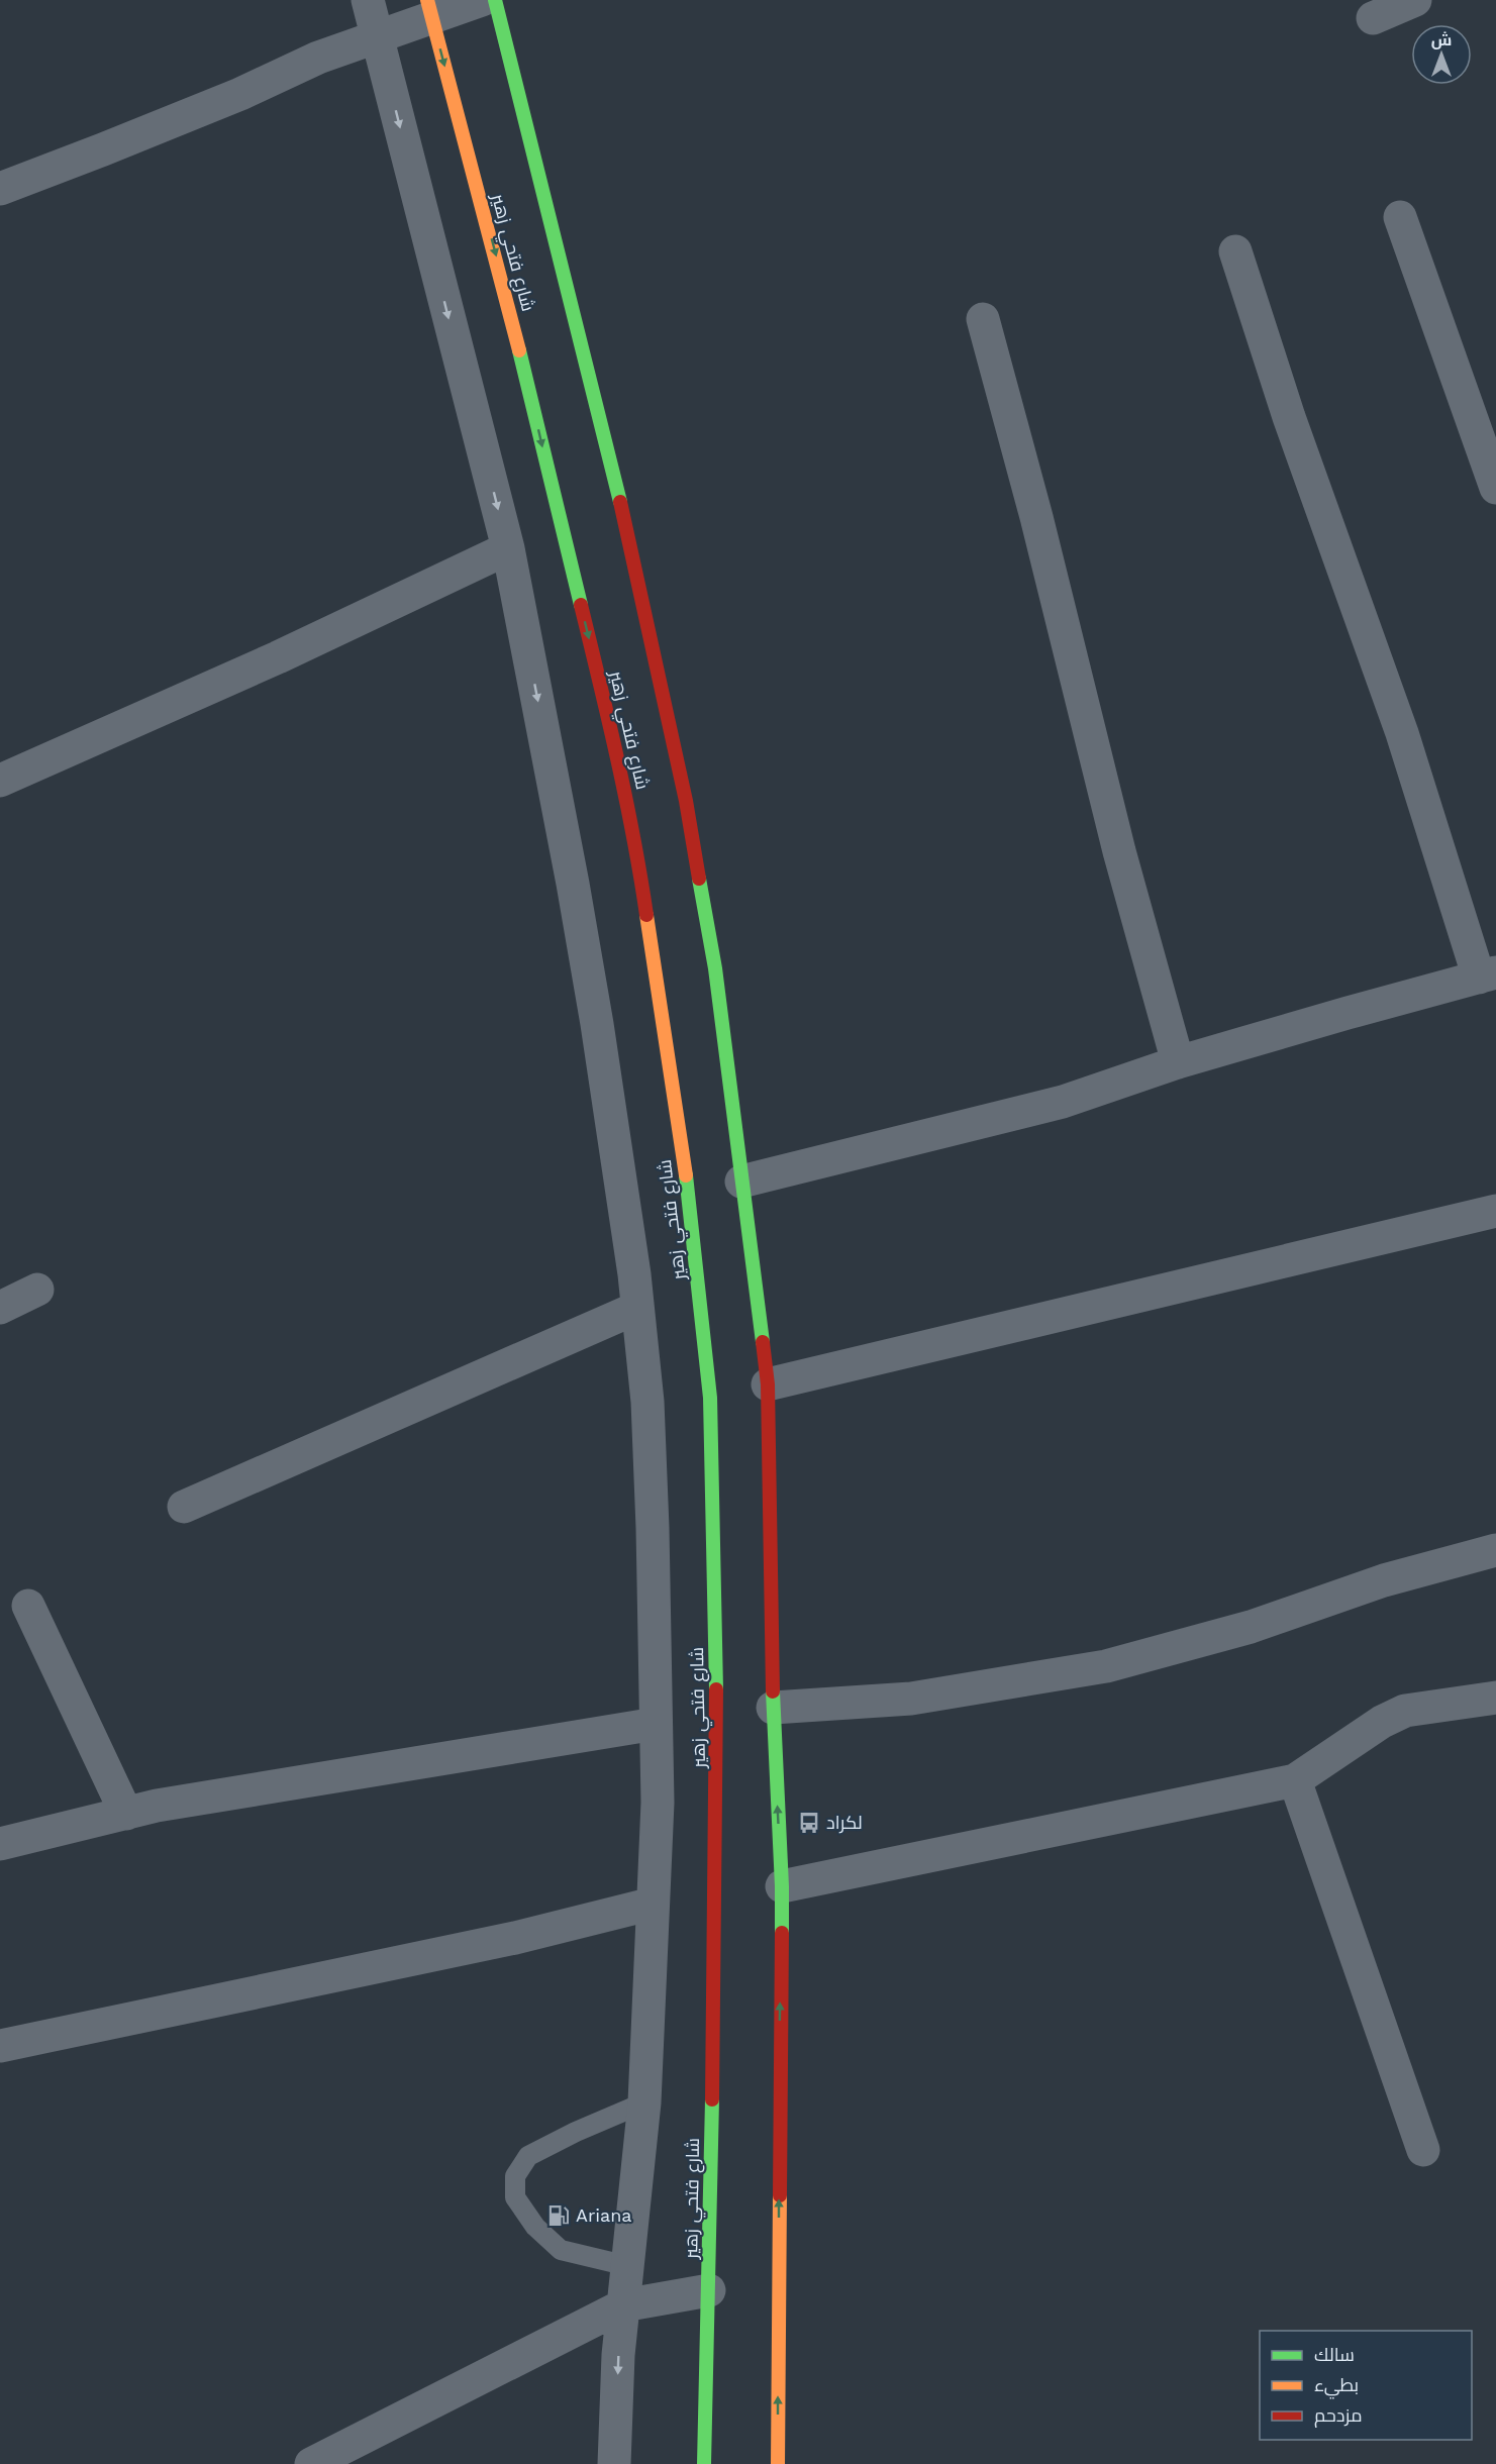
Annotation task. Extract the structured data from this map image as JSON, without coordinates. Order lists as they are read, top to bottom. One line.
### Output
{"streets":{"street":["شارع فتحي زهير"]},"places":{"bus stop":["لكراد"],"fuel station":["Ariana"]},"legend":["سالك","بطيء","مزدحم"],"north":"top"}
